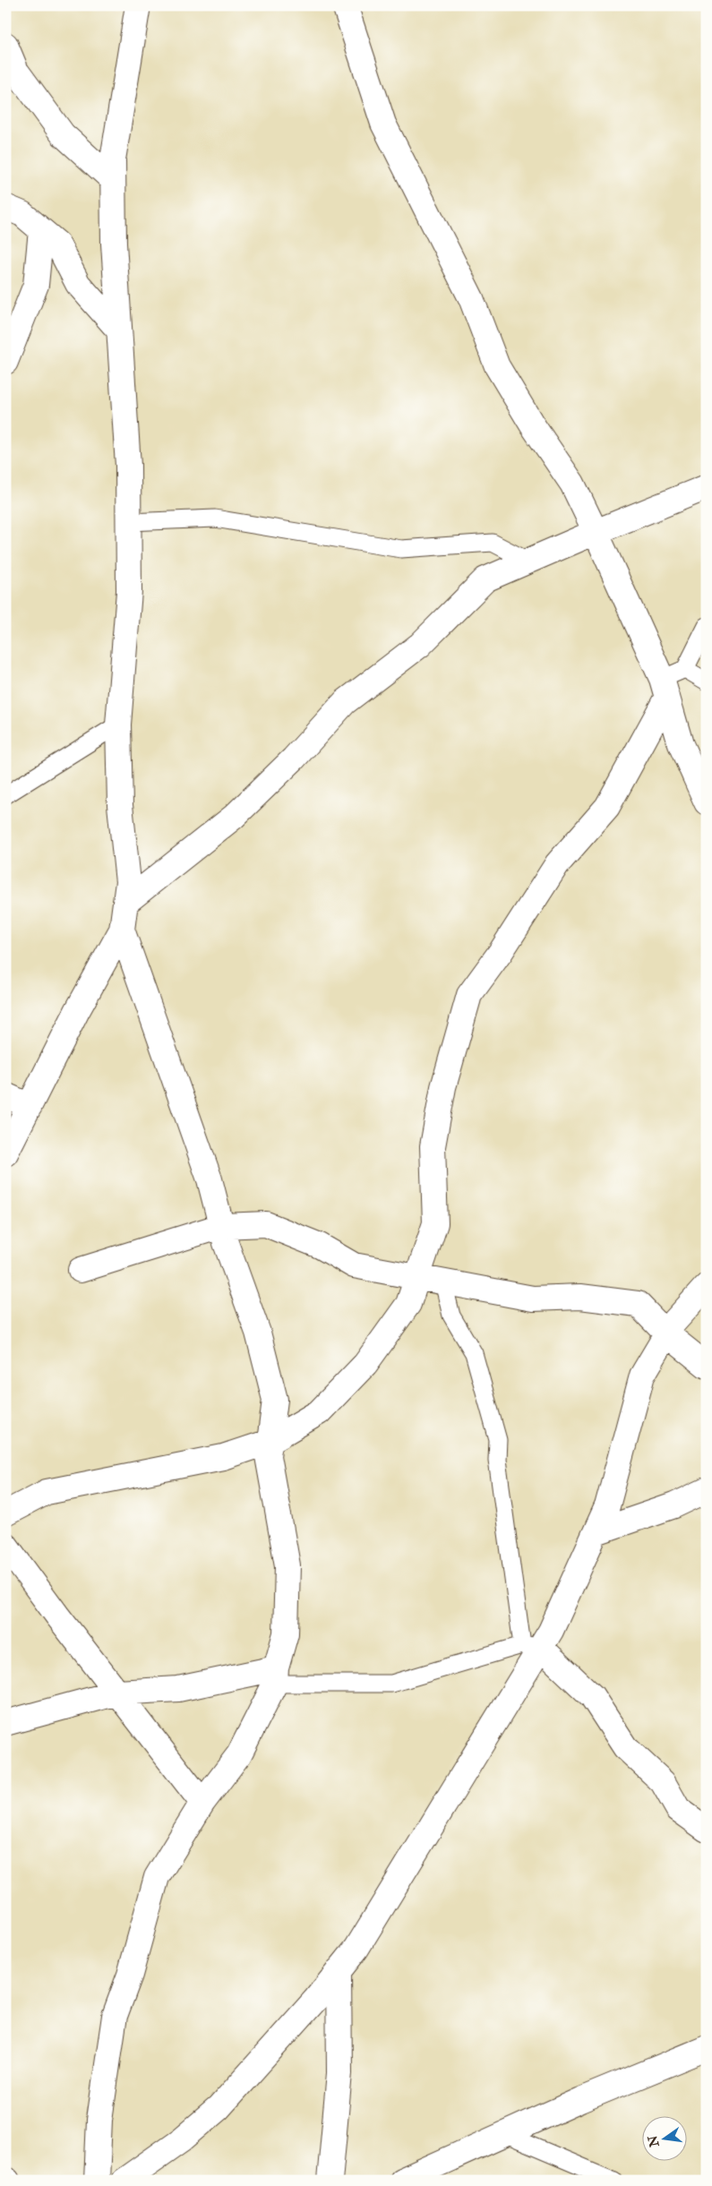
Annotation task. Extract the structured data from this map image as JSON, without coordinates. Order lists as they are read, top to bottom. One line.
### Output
{"north":"left"}
